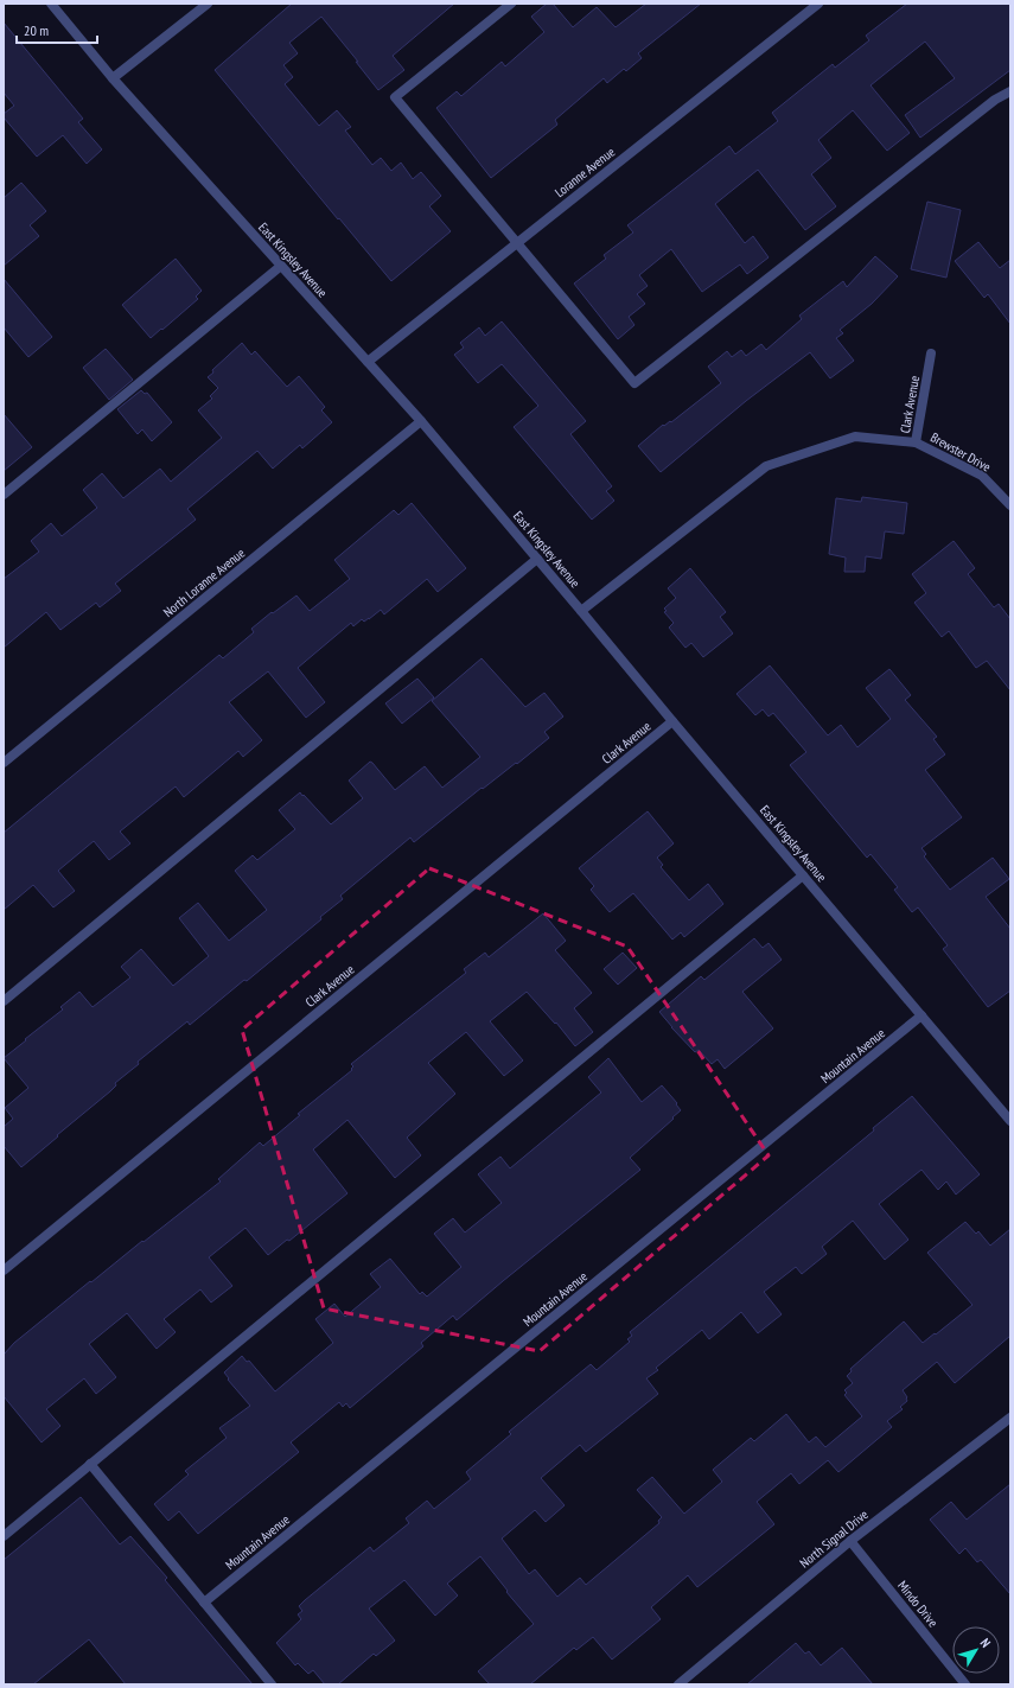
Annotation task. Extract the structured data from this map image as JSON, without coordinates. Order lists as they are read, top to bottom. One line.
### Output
{"streets":{"street":["Loranne Avenue","East Kingsley Avenue","Clark Avenue","Brewster Drive","North Loranne Avenue","Mountain Avenue","North Signal Drive","Mindo Drive"]},"crossings":[["Loranne Avenue","East Kingsley Avenue"],["East Kingsley Avenue","Clark Avenue"],["East Kingsley Avenue","North Loranne Avenue"],["East Kingsley Avenue","Mountain Avenue"],["Clark Avenue","Brewster Drive"],["North Signal Drive","Mindo Drive"]],"scale_bar":"20 m","north":"top right"}
